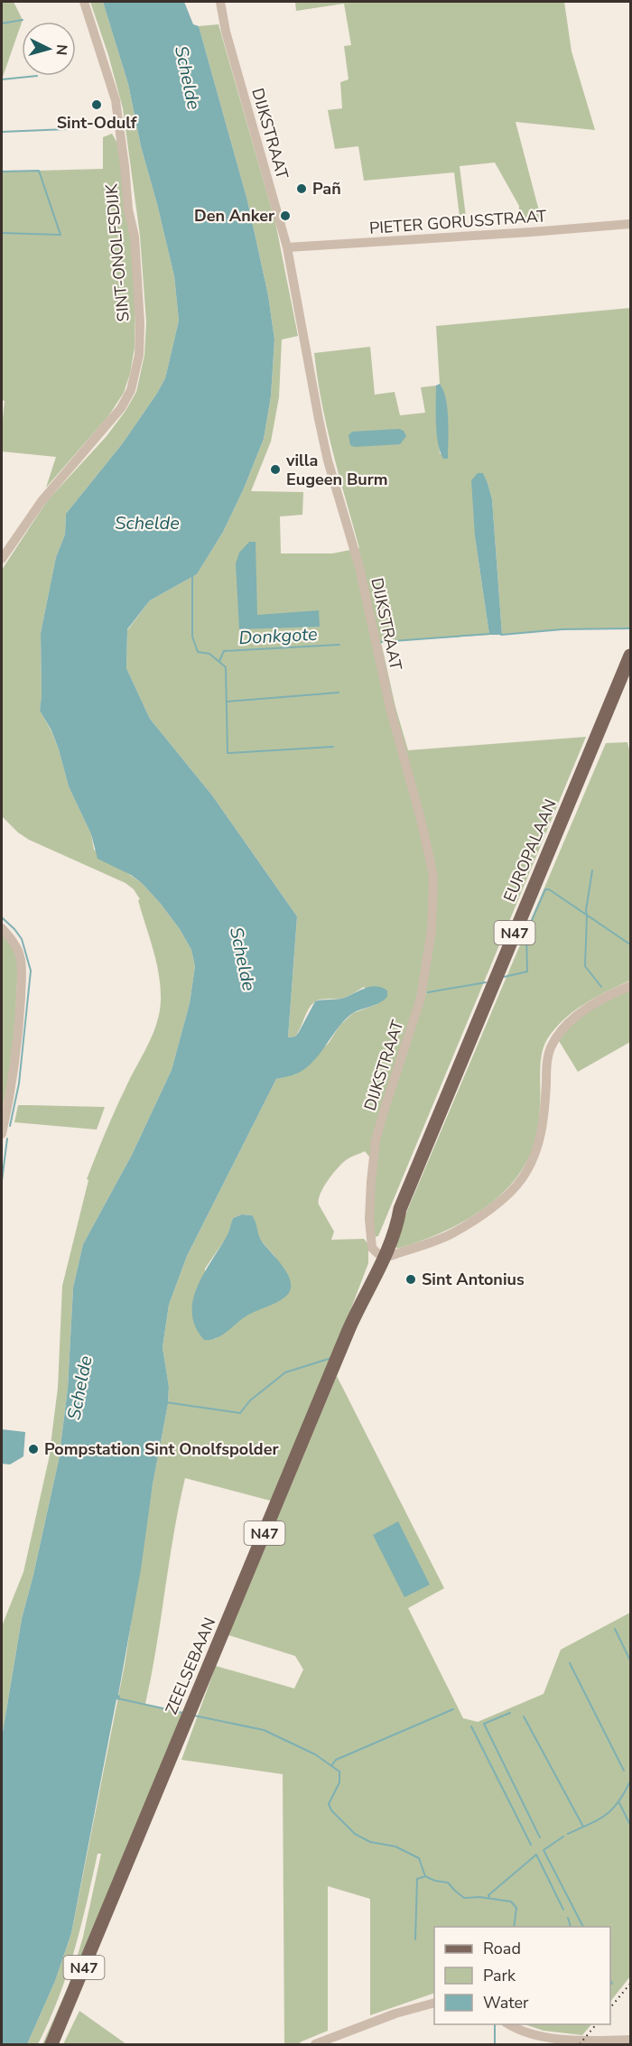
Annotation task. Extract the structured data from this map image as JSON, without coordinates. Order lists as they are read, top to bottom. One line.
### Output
{"streets":{"main road":["EUROPALAAN","N47","ZEELSEBAAN"],"street":["DIJKSTRAAT","PIETER GORUSSTRAAT","SINT-ONOLFSDIJK"]},"crossings":[["DIJKSTRAAT","PIETER GORUSSTRAAT"],["DIJKSTRAAT","ZEELSEBAAN"],["EUROPALAAN","ZEELSEBAAN"]],"water":["Schelde","Donkgote"],"places":["Sint-Odulf","Pañ","Den Anker","villa Eugeen Burm","Sint Antonius","Pompstation Sint Onolfspolder"],"legend":["Road","Park","Water"],"north":"right"}
